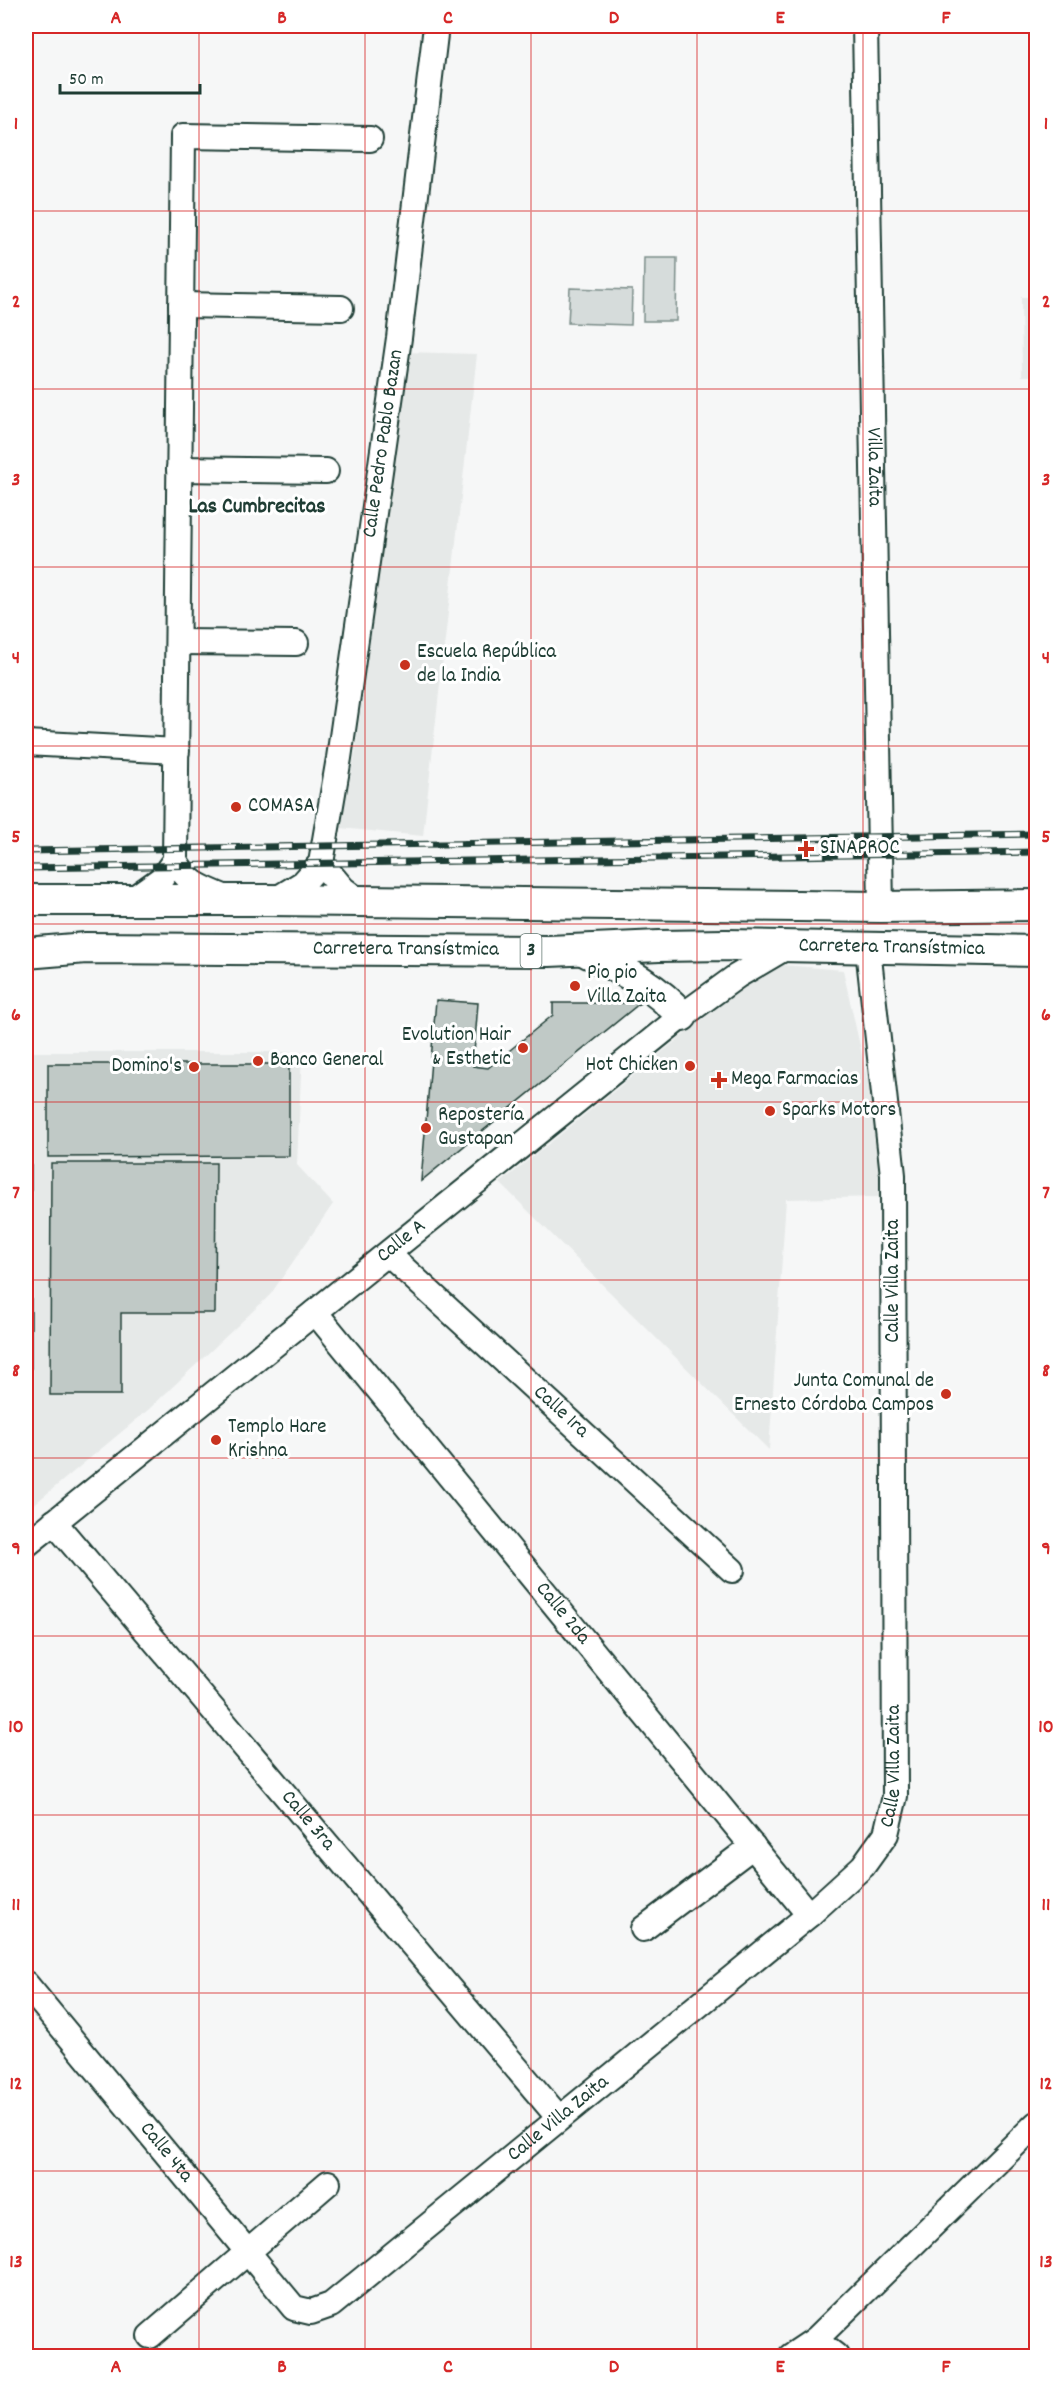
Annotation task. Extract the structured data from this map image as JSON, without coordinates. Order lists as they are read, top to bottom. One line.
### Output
{"streets":{"main road":["Carretera Transístmica","3"],"street":["Calle Pedro Pablo Bazan","Villa Zaita","Calle A","Calle Villa Zaita","Calle 1ra","Calle 2da","Calle 3ra","Calle 4ta"]},"crossings":[["Villa Zaita","Carretera Transístmica"],["Carretera Transístmica","Calle A"],["Carretera Transístmica","Calle Villa Zaita"],["Calle A","Calle 1ra"],["Calle A","Calle 2da"],["Calle A","Calle 3ra"],["Calle Villa Zaita","Calle 2da"],["Calle Villa Zaita","Calle 3ra"],["Calle Villa Zaita","Calle 4ta"]],"districts":["Las Cumbrecitas"],"places":{"other":["Escuela República de la India","COMASA","Pio pio Villa Zaita","Evolution Hair & Esthetic","Banco General","Hot Chicken","Domino's","Sparks Motors","Repostería Gustapan","Junta Comunal de Ernesto Córdoba Campos","Templo Hare Krishna"],"health":["SINAPROC","Mega Farmacias"]},"scale_bar":"50 m","grid":{"columns":["A","B","C","D","E","F"],"rows":["1","2","3","4","5","6","7","8","9","10","11","12","13"]}}
